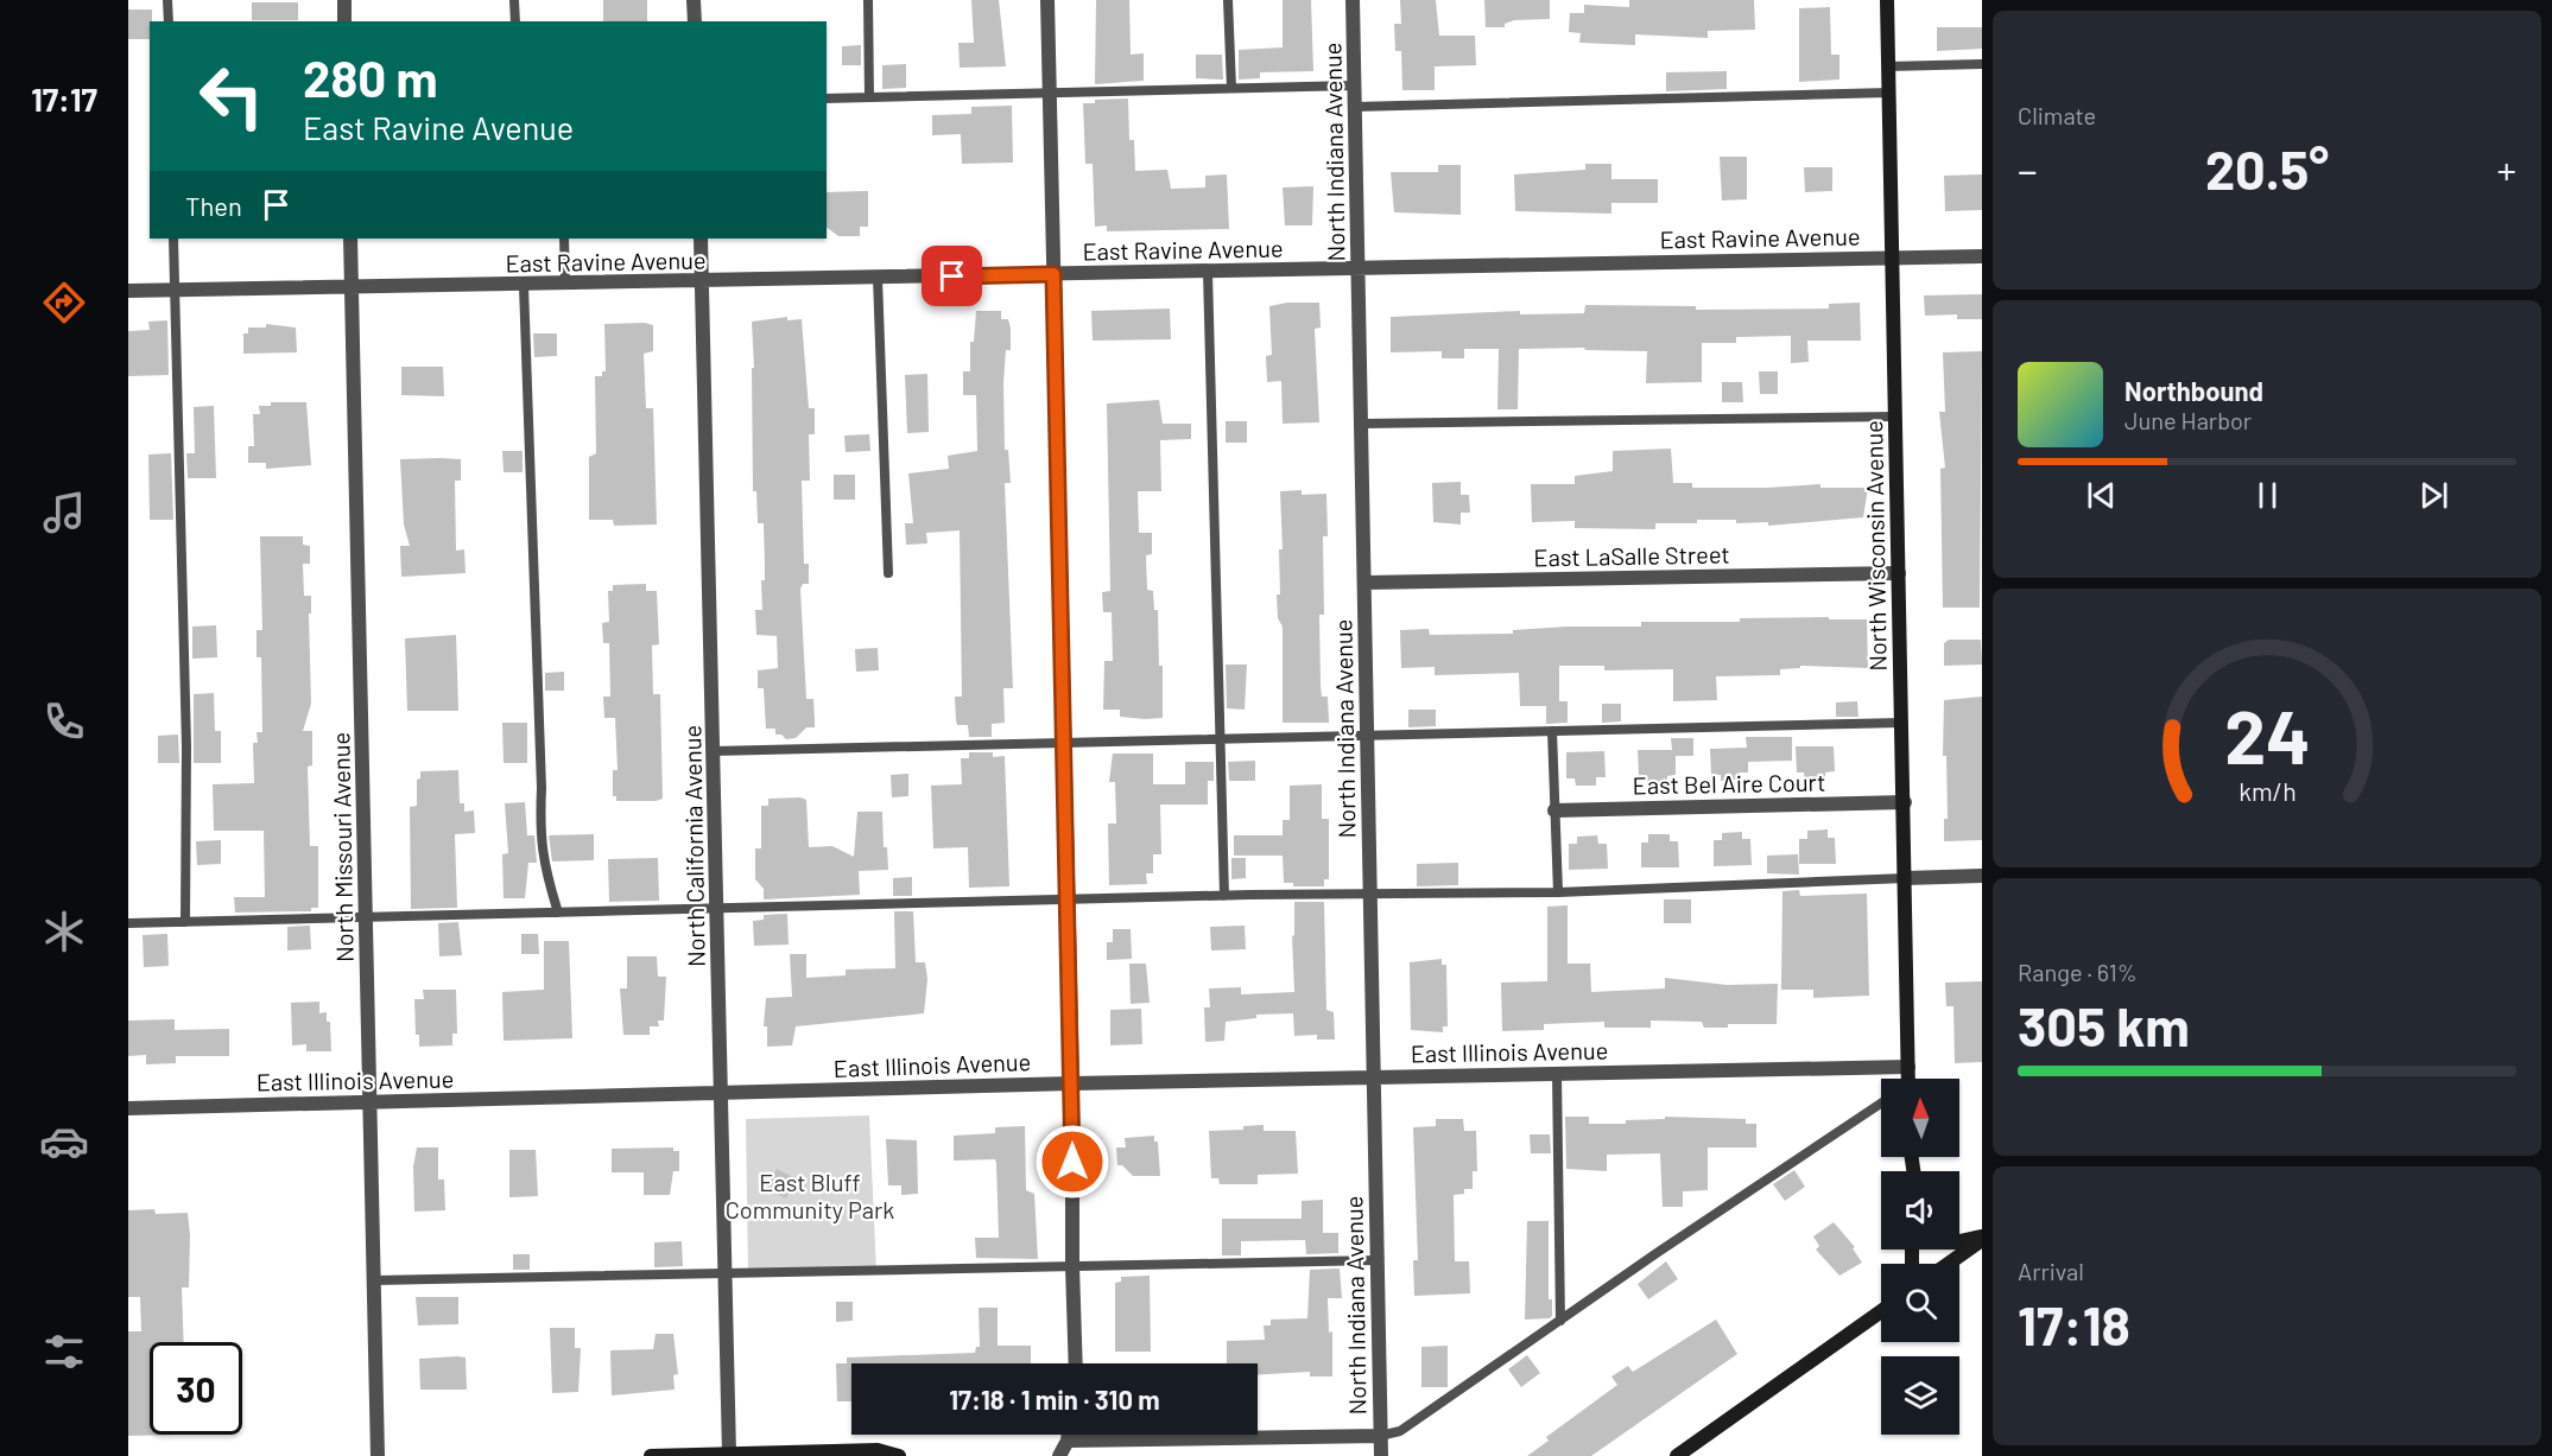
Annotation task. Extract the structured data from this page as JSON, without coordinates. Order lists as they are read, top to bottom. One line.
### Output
{"streets":{"street":["North Indiana Avenue","East Ravine Avenue","North Wisconsin Avenue","East LaSalle Street","East Bel Aire Court","North California Avenue","North Missouri Avenue","East Illinois Avenue"]},"crossings":[["North Indiana Avenue","East Ravine Avenue"],["North Indiana Avenue","East LaSalle Street"],["North Indiana Avenue","East Illinois Avenue"],["East Ravine Avenue","North Wisconsin Avenue"],["East Ravine Avenue","North California Avenue"],["East Ravine Avenue","North Missouri Avenue"],["North Wisconsin Avenue","East LaSalle Street"],["North Wisconsin Avenue","East Bel Aire Court"],["North Wisconsin Avenue","East Illinois Avenue"],["North California Avenue","East Illinois Avenue"],["North Missouri Avenue","East Illinois Avenue"]],"parks":["East Bluff Community Park"],"north":"top","page":{"tabs":"17:17","tile":["Climate",["Range · 61%","305 km"],["Arrival","17:18"]],"turn":["280 m","East Ravine Avenue"],"heat":["−","20.5°","+"],"then":"Then","song":["Northbound","June Harbor"],"limit":"30","trip":"17:18 · 1 min · 310 m","gauge":["24","km/h"]}}
